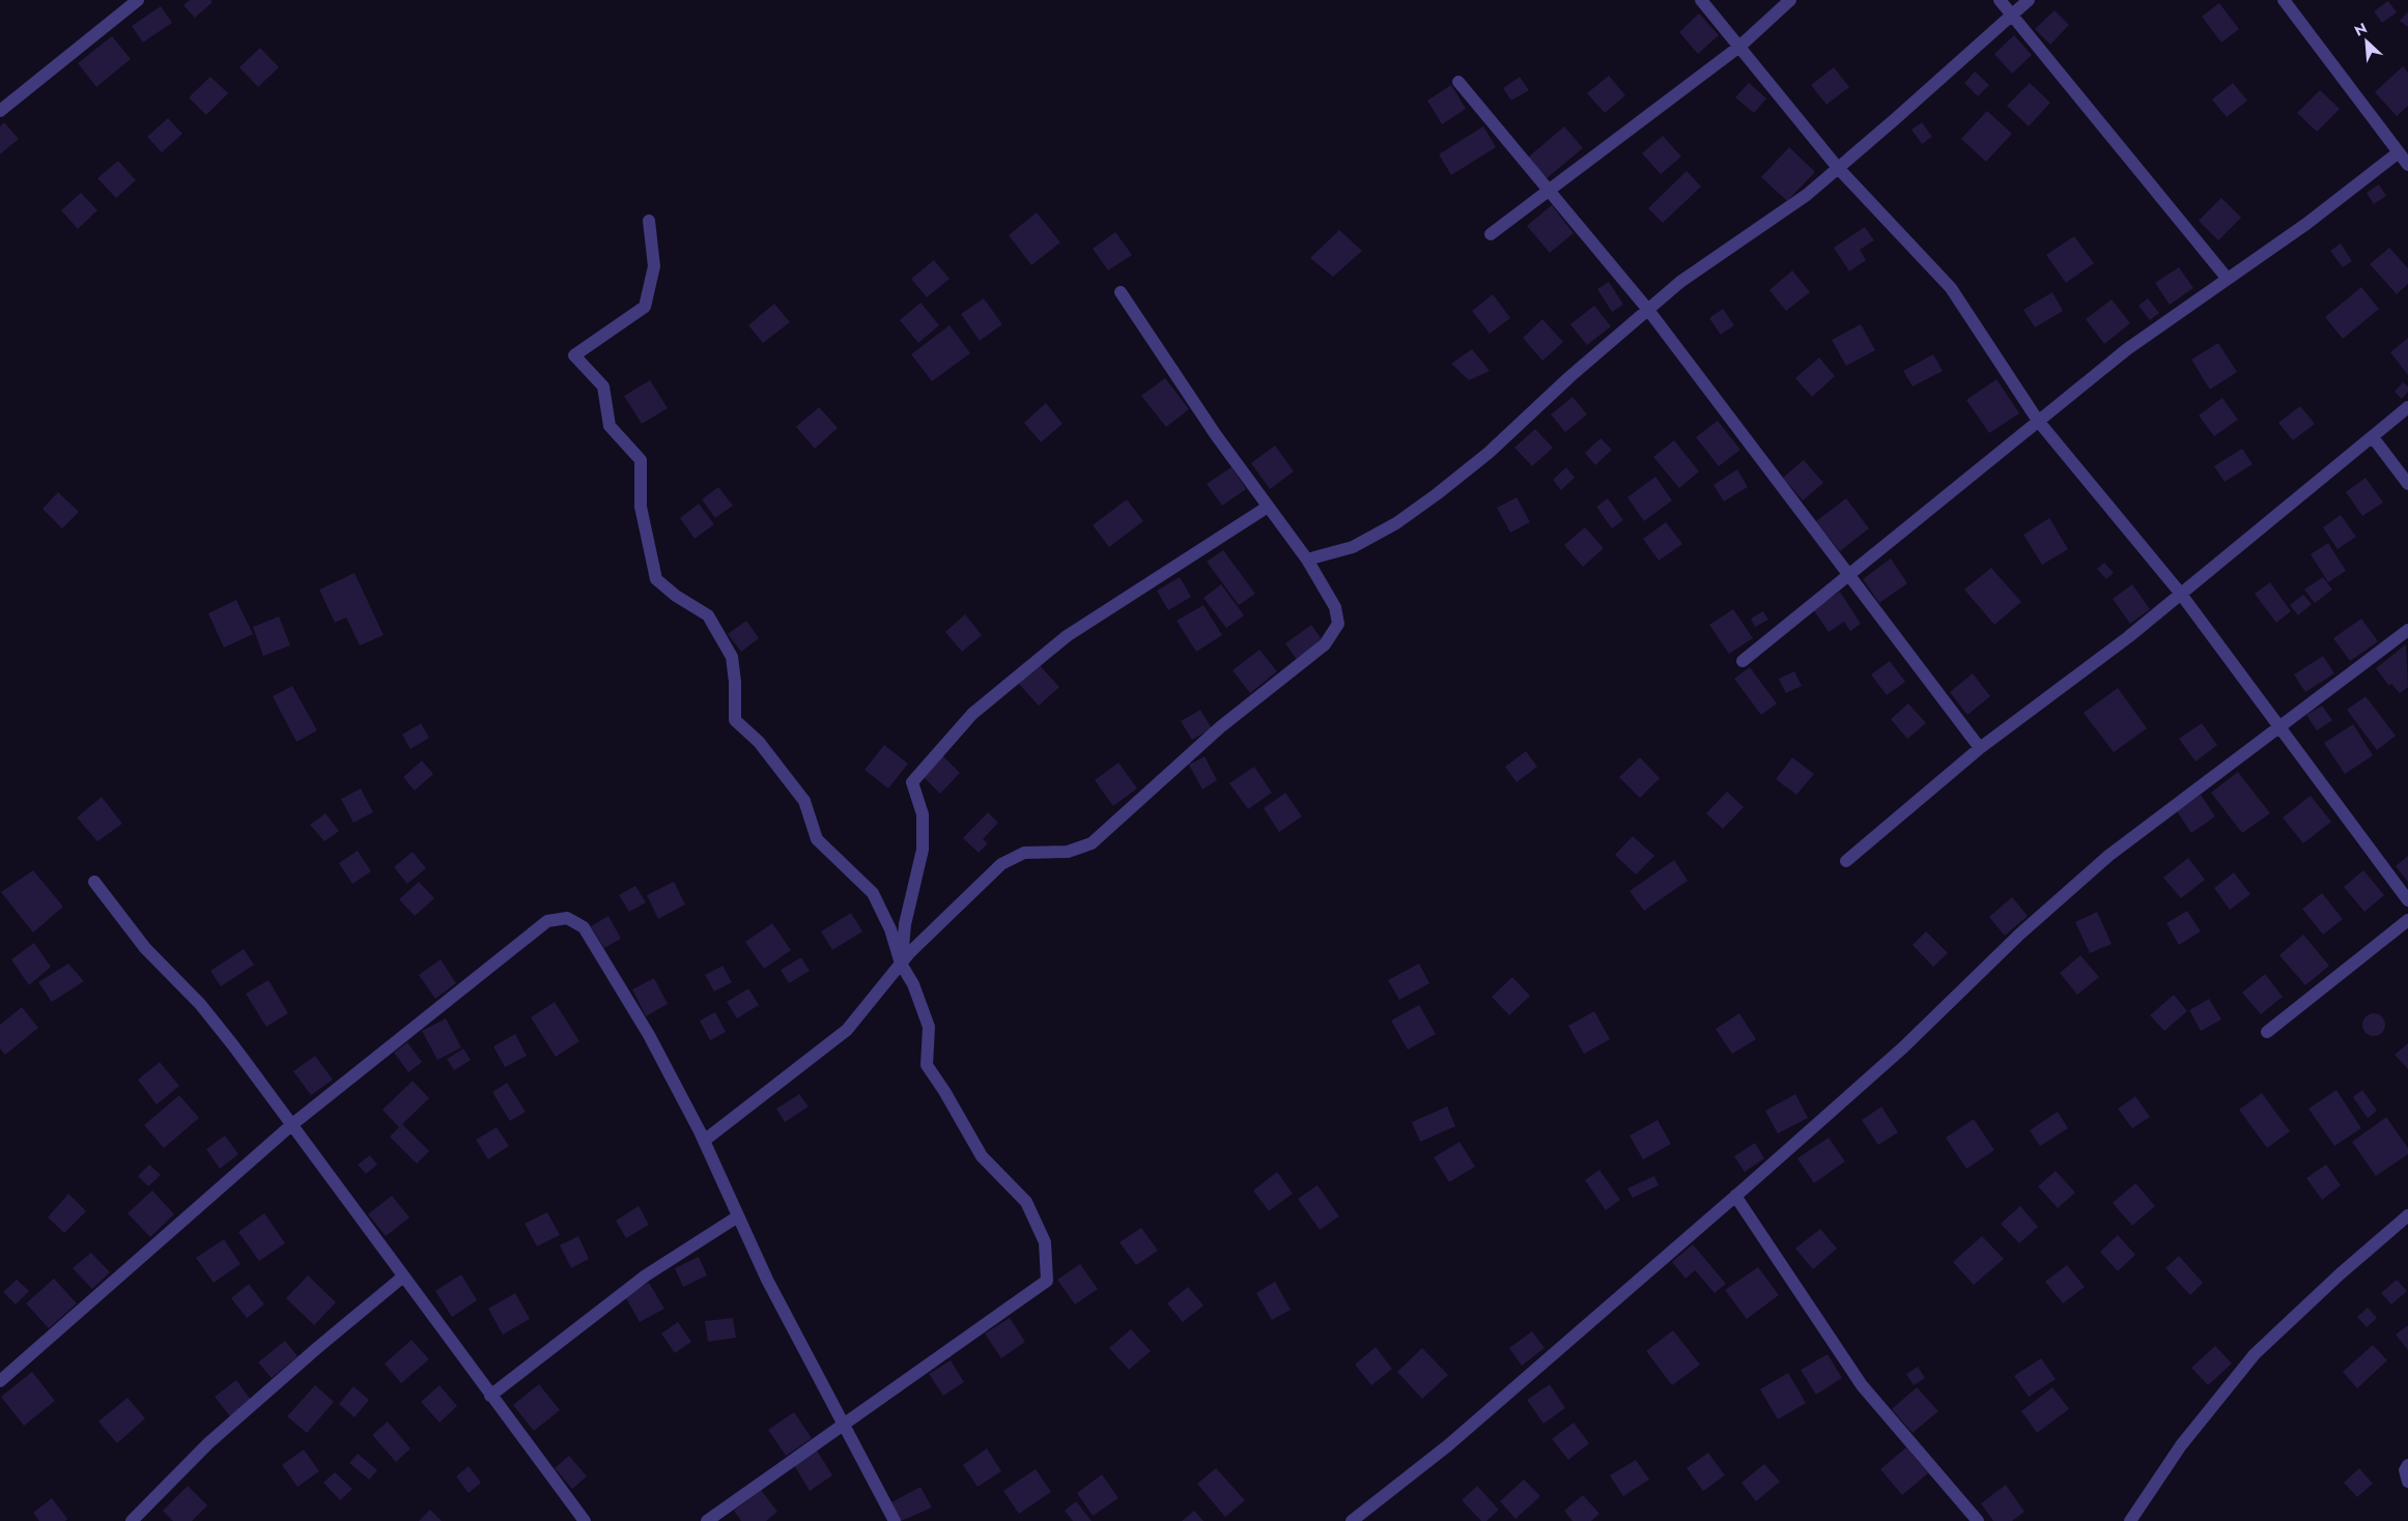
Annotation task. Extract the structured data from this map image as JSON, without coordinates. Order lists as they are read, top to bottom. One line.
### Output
{"north":"top left"}
